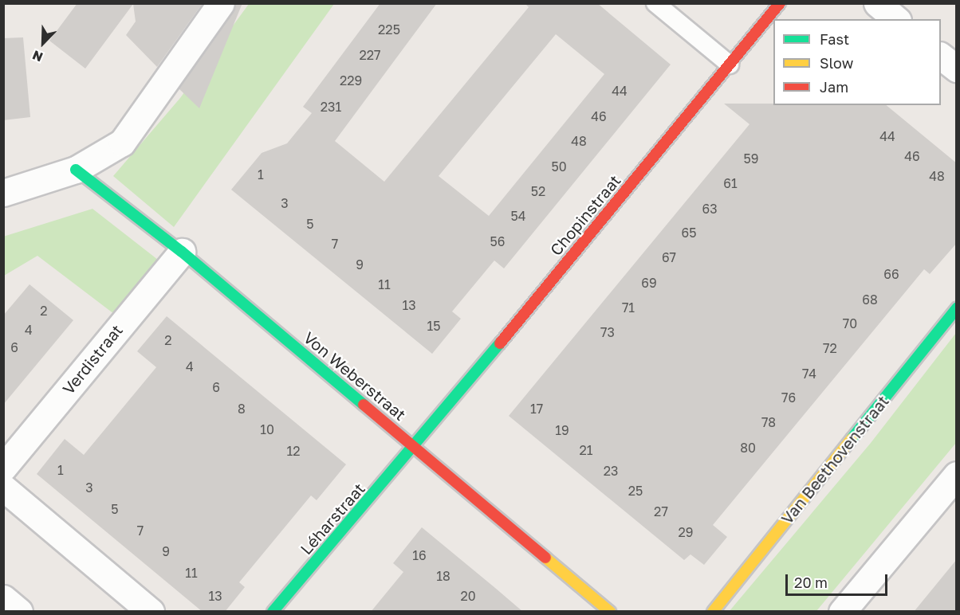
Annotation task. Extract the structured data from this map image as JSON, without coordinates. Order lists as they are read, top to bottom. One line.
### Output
{"streets":{"street":["Chopinstraat","Verdistraat","Von Weberstraat","Van Beethovenstraat","Léharstraat"]},"crossings":[["Chopinstraat","Von Weberstraat"],["Chopinstraat","Léharstraat"],["Verdistraat","Von Weberstraat"],["Von Weberstraat","Léharstraat"]],"house_numbers":["225","227","229","44","231","46","44","48","46","59","50","1","48","61","52","3","63","54","5","65","56","7","67","9","66","69","11","68","13","71","2","70","15","4","73","2","6","72","4","74","6","76","8","17","78","10","19","80","21","12","1","23","3","25","5","27","7","29","9","16","11","18","13","20"],"legend":["Fast","Slow","Jam"],"scale_bar":"20 m","north":"bottom left"}
